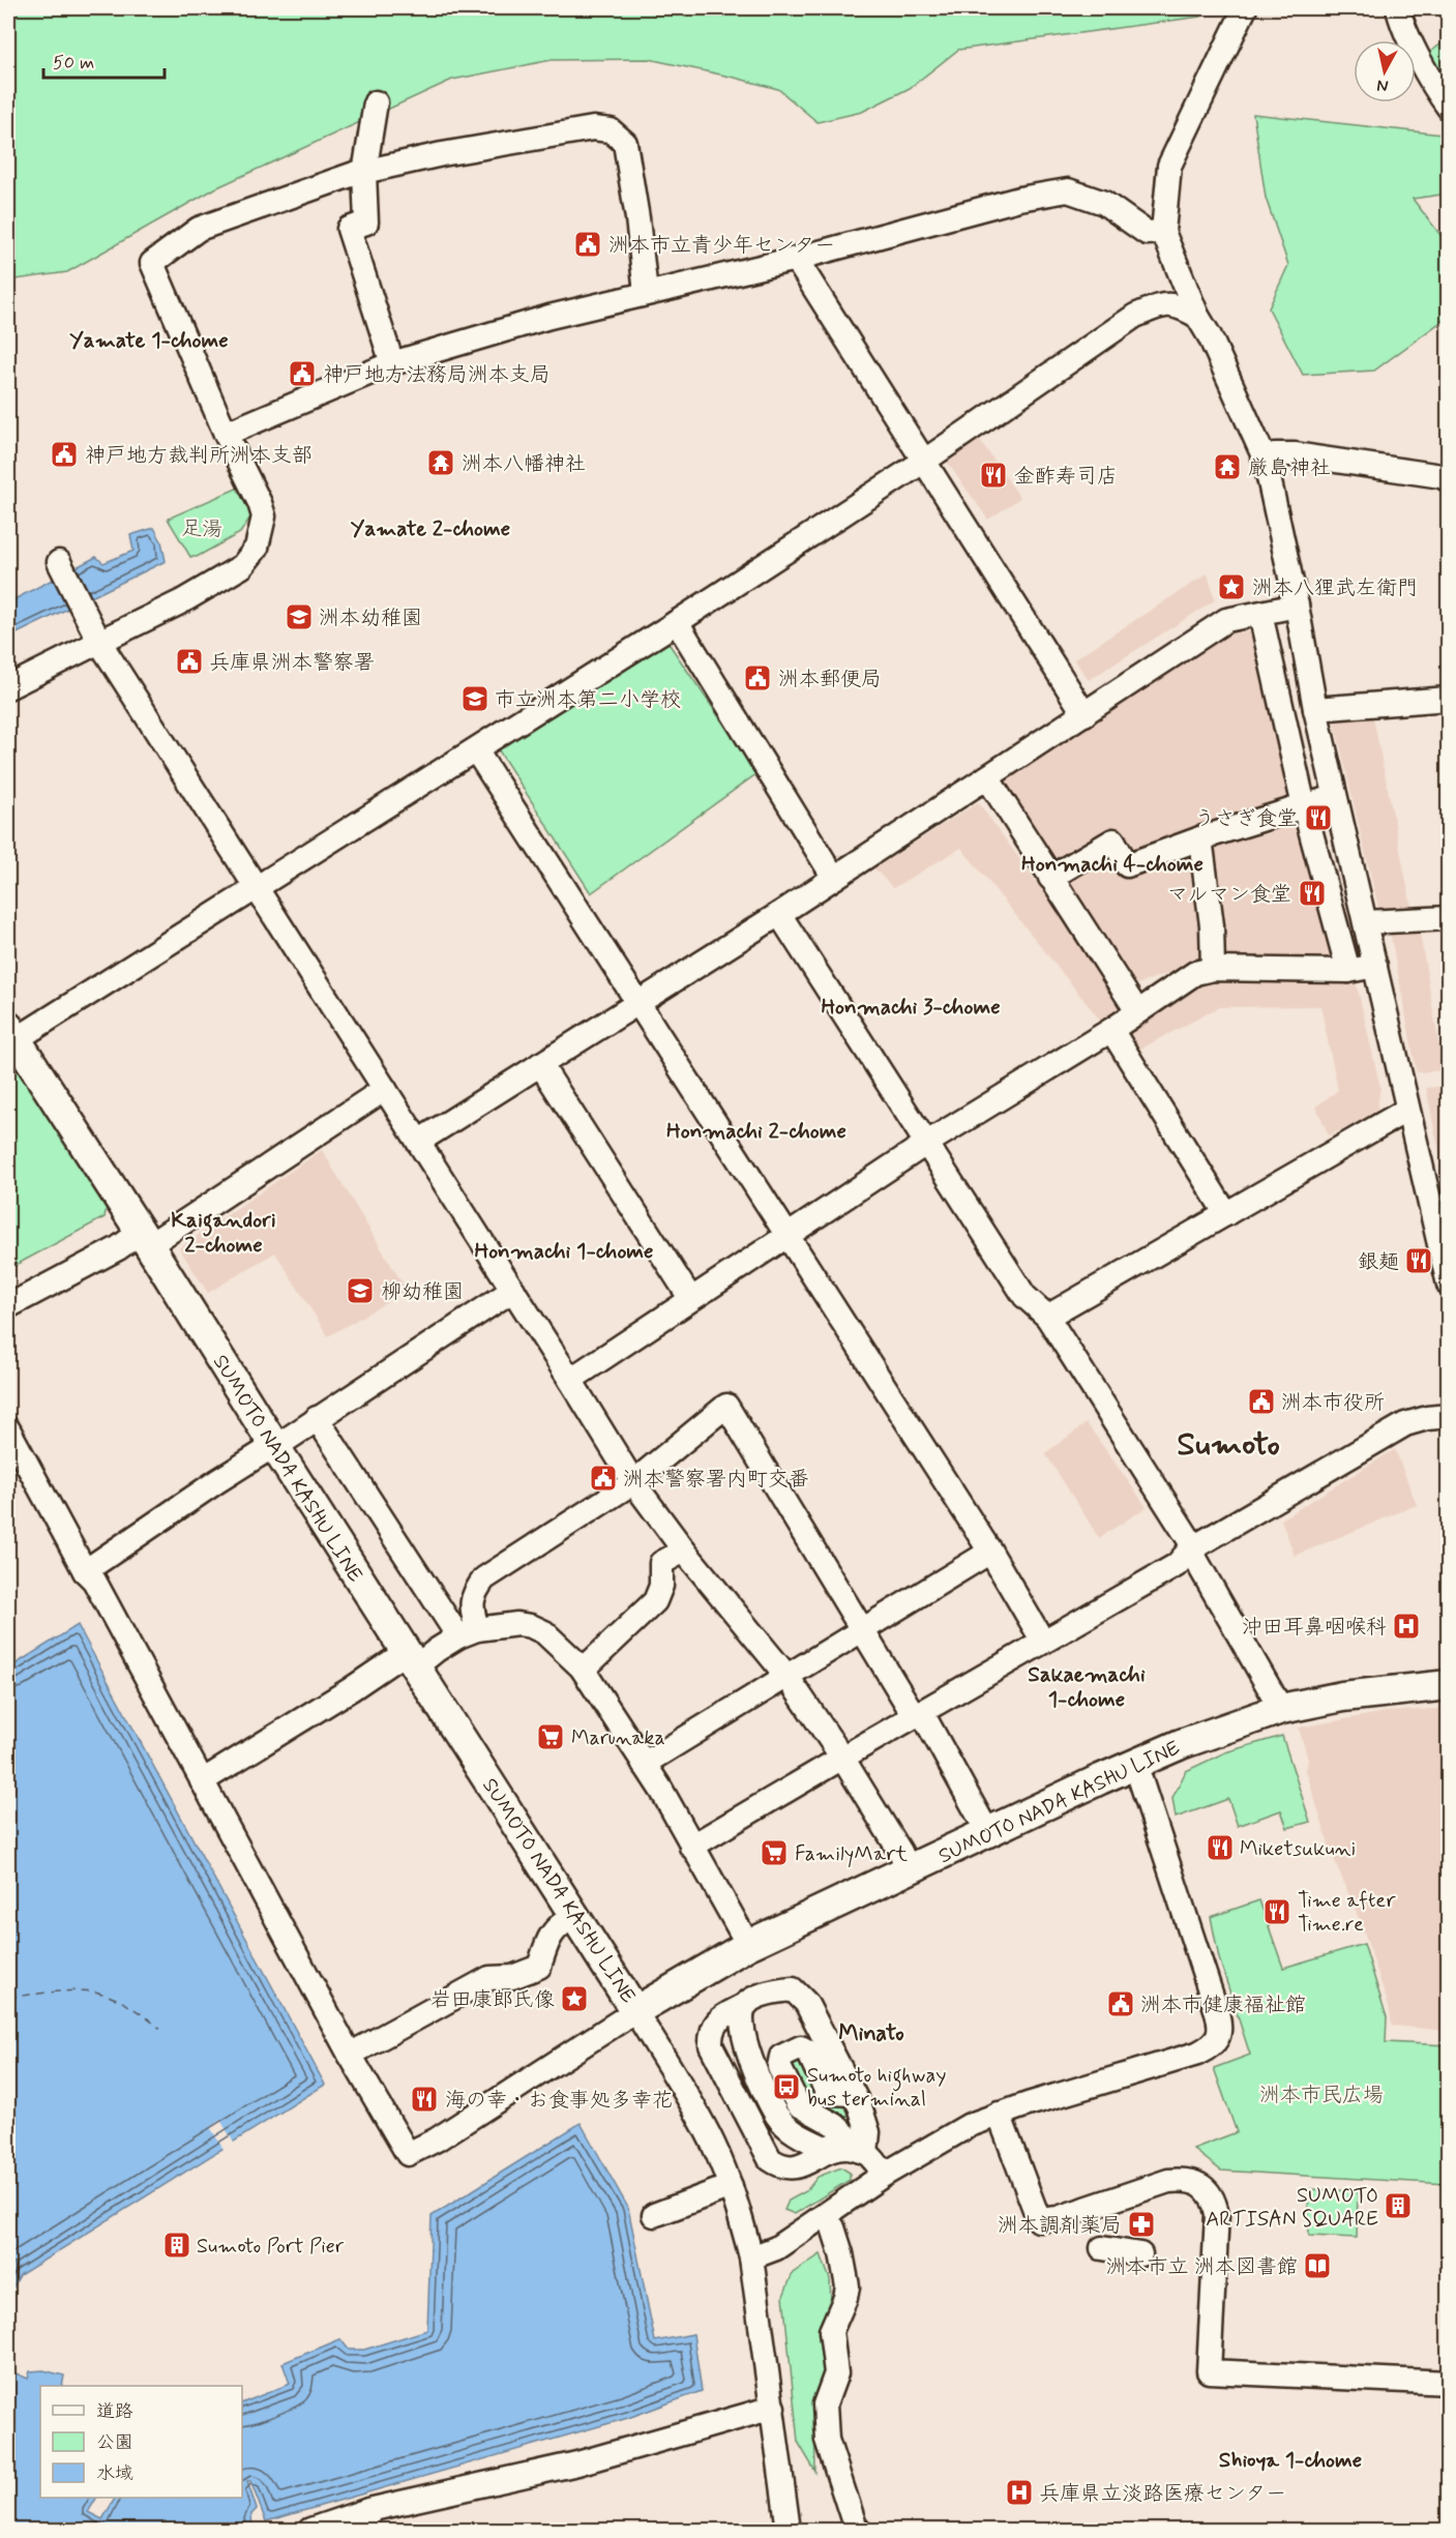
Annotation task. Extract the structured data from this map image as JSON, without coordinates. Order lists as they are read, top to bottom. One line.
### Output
{"streets":{"main road":["SUMOTO NADA KASHU LINE"]},"districts":["Yamate 1-chome","Yamate 2-chome","Honmachi 4-chome","Honmachi 3-chome","Honmachi 2-chome","Kaigandori 2-chome","Honmachi 1-chome","Sumoto","Sakaemachi 1-chome","Minato","Shioya 1-chome"],"parks":["足湯","洲本市民広場"],"places":{"public building":["洲本市立青少年センター","神戸地方法務局洲本支局","神戸地方裁判所洲本支部","兵庫県洲本警察署","洲本郵便局","洲本市役所","洲本警察署内町交番","洲本市健康福祉館"],"temple":["洲本八幡神社","厳島神社"],"restaurant":["金酢寿司店","うさぎ食堂","マルマン食堂","銀麺","Miketsukuni","Time after Time.re","海の幸・お食事処多幸花"],"place":["洲本八狸武左衛門","岩田康郎氏像"],"school or university":["洲本幼稚園","市立洲本第二小学校","柳幼稚園"],"hospital":["沖田耳鼻咽喉科","兵庫県立淡路医療センター"],"supermarket":["Marunaka","FamilyMart"],"bus stop":["Sumoto highway bus terminal"],"building":["SUMOTO ARTISAN SQUARE","Sumoto Port Pier"],"pharmacy":["洲本調剤薬局"],"library":["洲本市立 洲本図書館"]},"legend":["道路","公園","水域"],"scale_bar":"50 m","north":"bottom"}
